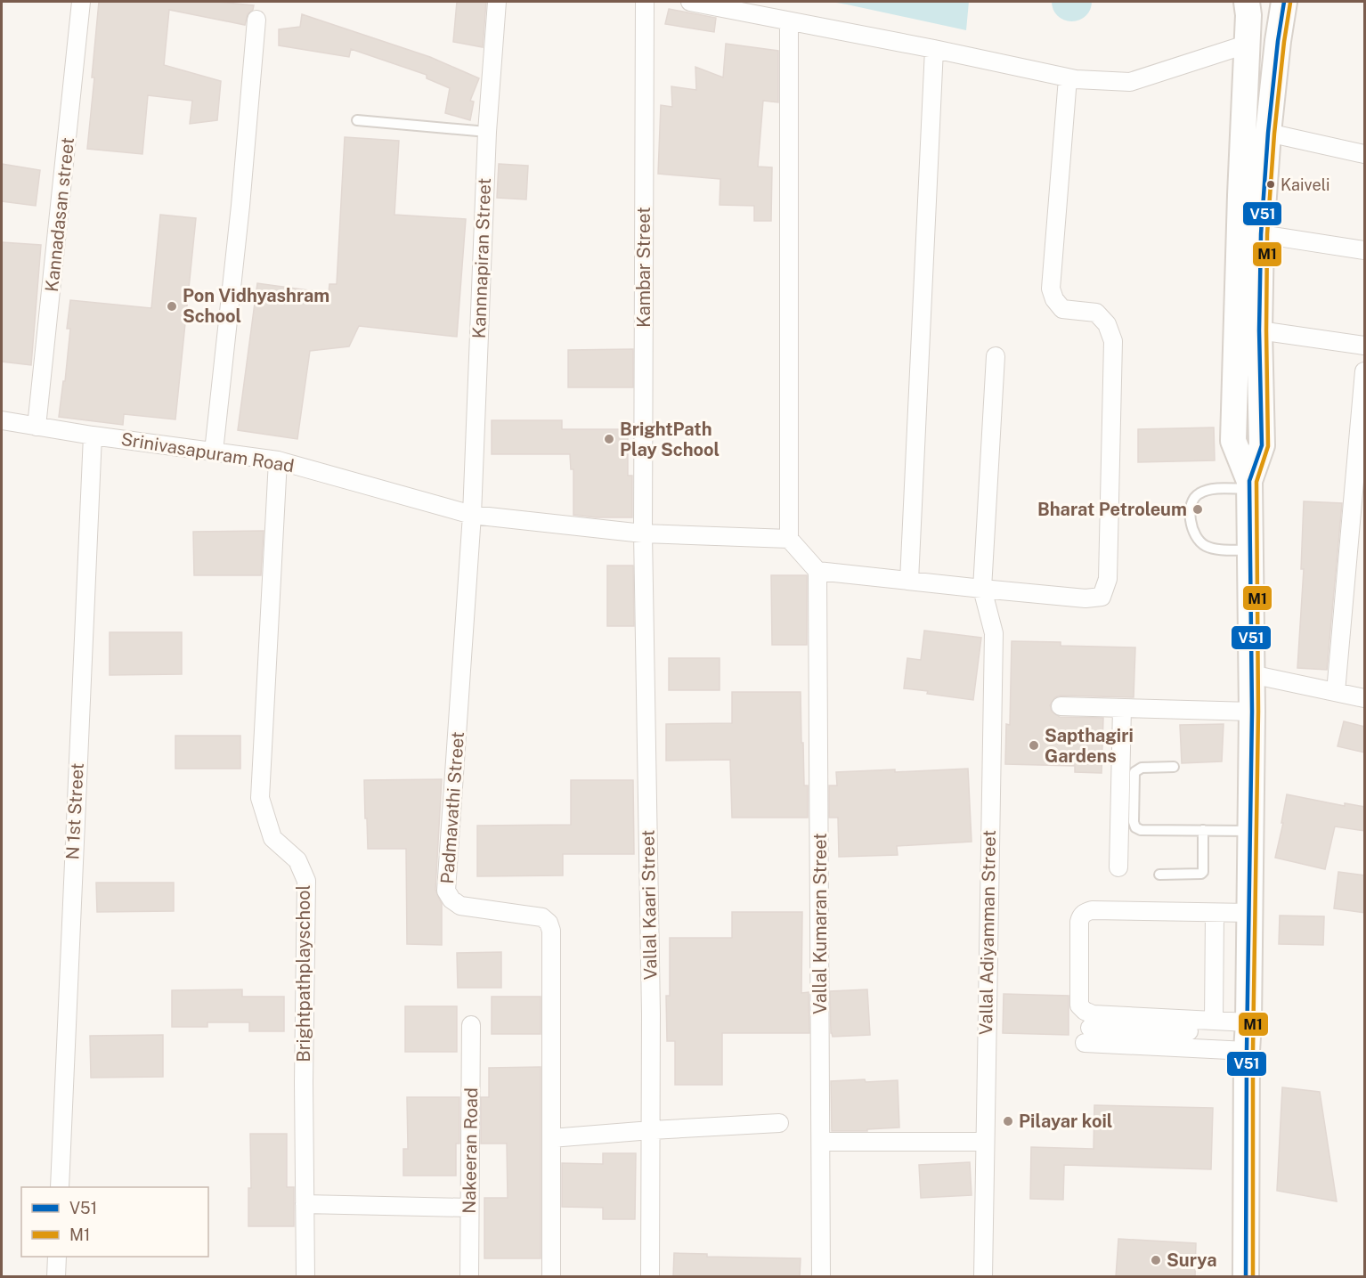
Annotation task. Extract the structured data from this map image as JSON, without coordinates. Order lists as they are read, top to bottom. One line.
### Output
{"streets":{"street":["Kannadasan street","Kannnapiran Street","Kambar Street","Srinivasapuram Road","Padmavathi Street","N 1st Street","Vallal Kaari Street","Vallal Kumaran Street","Vallal Adiyamman Street","Brightpathplayschool","Nakeeran Road"]},"crossings":[["Kannadasan street","Srinivasapuram Road"],["Kannnapiran Street","Srinivasapuram Road"],["Kannnapiran Street","Padmavathi Street"],["Kambar Street","Srinivasapuram Road"],["Kambar Street","Vallal Kaari Street"],["Srinivasapuram Road","Padmavathi Street"],["Srinivasapuram Road","N 1st Street"],["Srinivasapuram Road","Vallal Kaari Street"],["Srinivasapuram Road","Brightpathplayschool"]],"places":["Kaiveli","Pon Vidhyashram School","BrightPath Play School","Bharat Petroleum","Sapthagiri Gardens","Pilayar koil","Surya"],"lines":["transit line V51","transit line M1"],"legend":["V51","M1"]}
